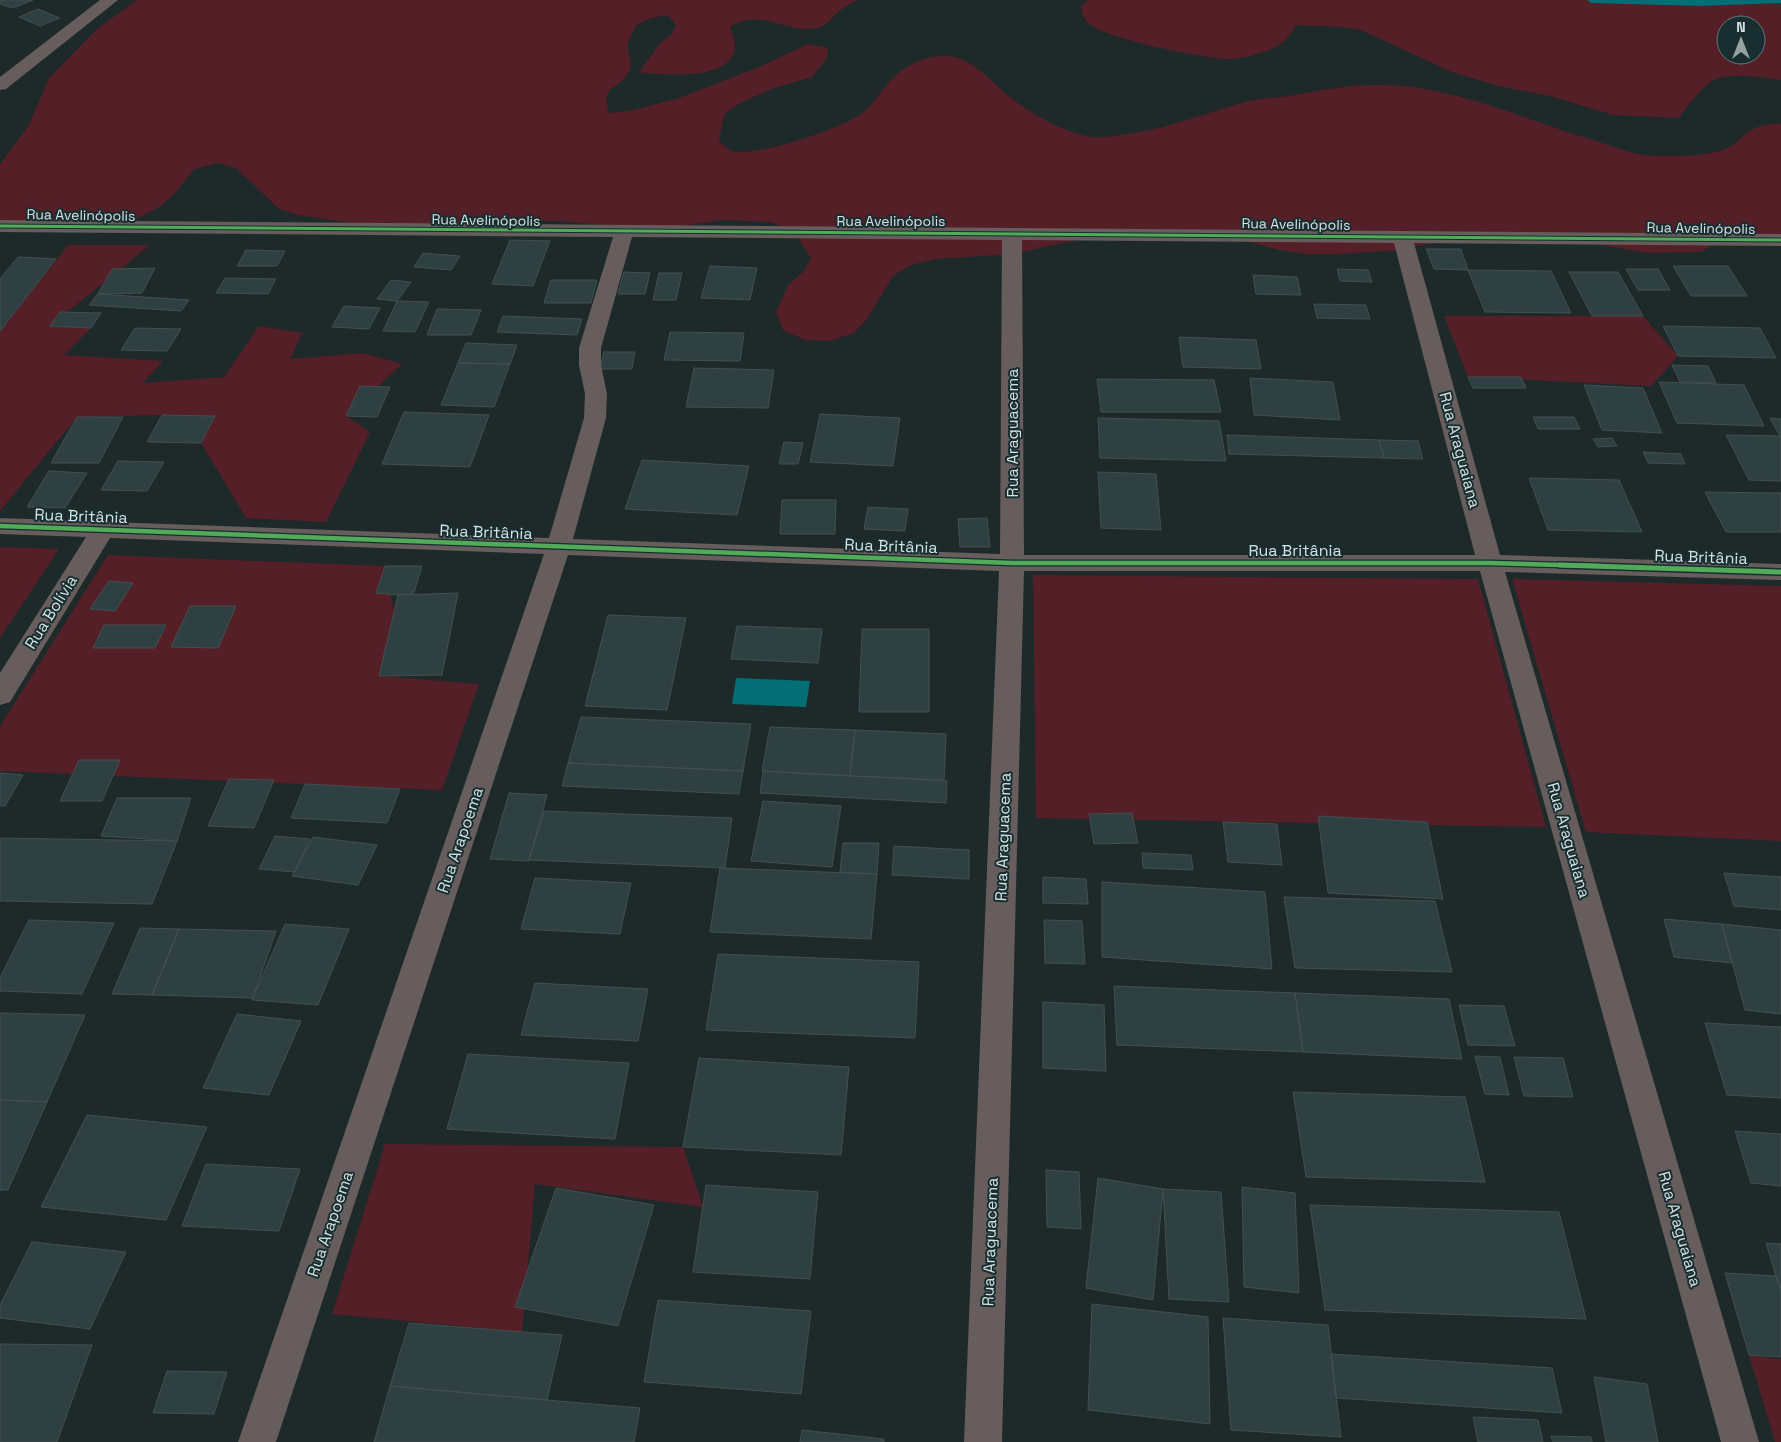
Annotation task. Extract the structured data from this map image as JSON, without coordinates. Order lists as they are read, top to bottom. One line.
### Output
{"streets":{"street":["Rua Avelinópolis","Rua Araguacema","Rua Araguaiana","Rua Britânia","Rua Bolívia","Rua Arapoema"]},"crossings":[["Rua Avelinópolis","Rua Araguacema"],["Rua Avelinópolis","Rua Araguaiana"],["Rua Avelinópolis","Rua Arapoema"],["Rua Araguacema","Rua Britânia"],["Rua Araguaiana","Rua Britânia"],["Rua Britânia","Rua Bolívia"],["Rua Britânia","Rua Arapoema"]],"north":"top"}
